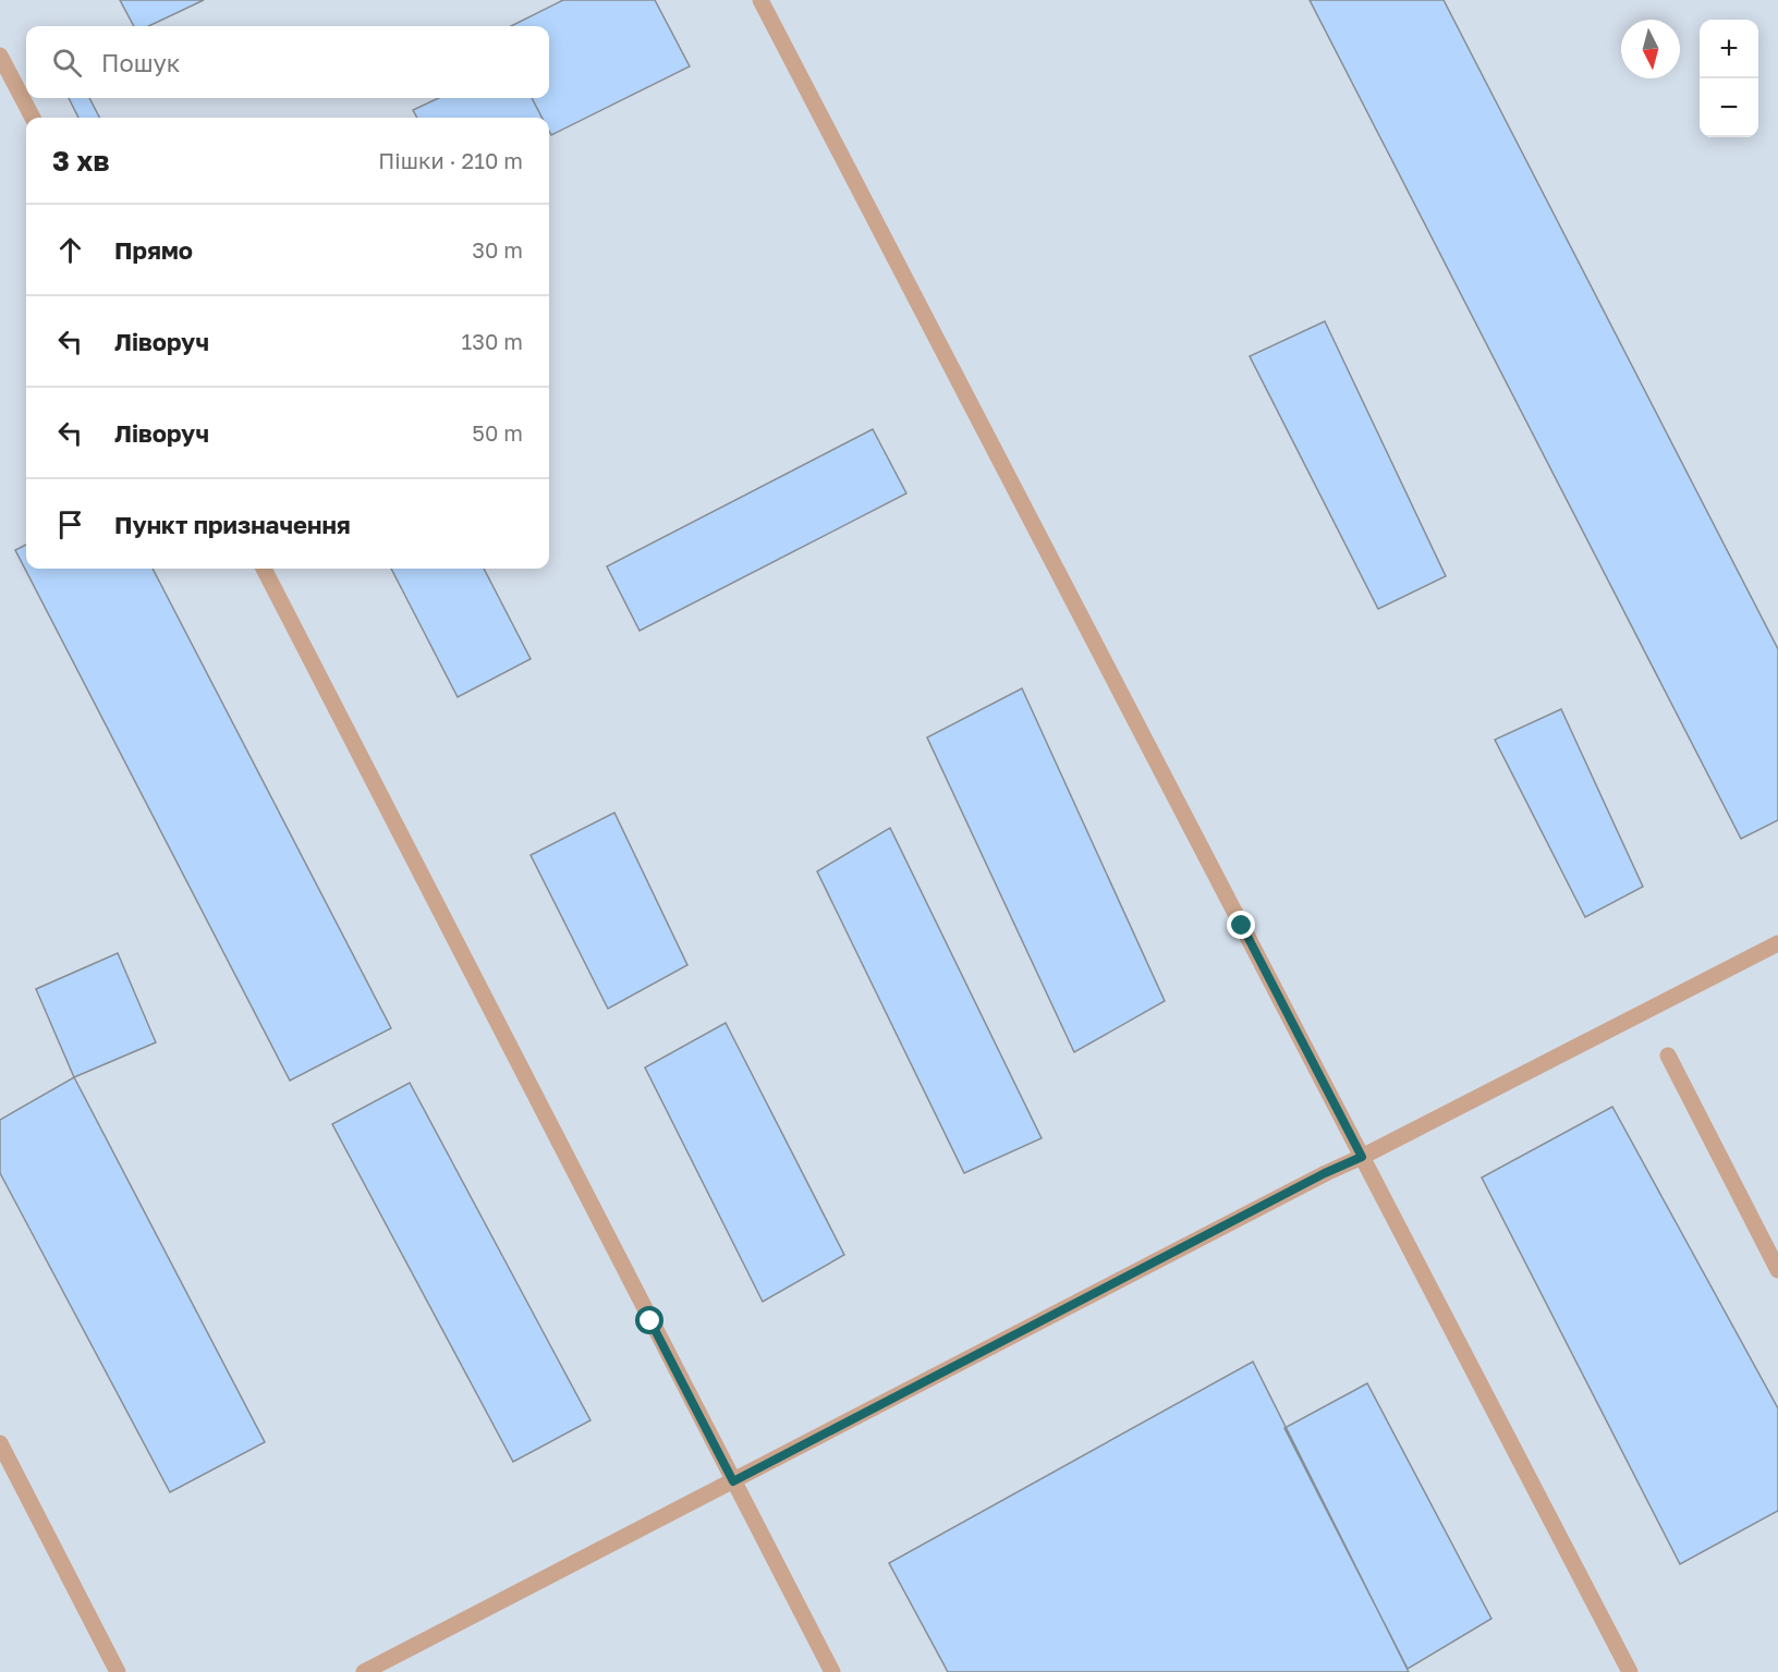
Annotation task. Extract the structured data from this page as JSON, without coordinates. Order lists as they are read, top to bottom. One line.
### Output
{"north":"bottom","page":{"map_buttons":["+","−"],"search":"Пошук","heading":["3 хв","Пішки · 210 m"],"list":[["Прямо","30 m"],["Ліворуч","130 m"],["Ліворуч","50 m"],"Пункт призначення"]}}
